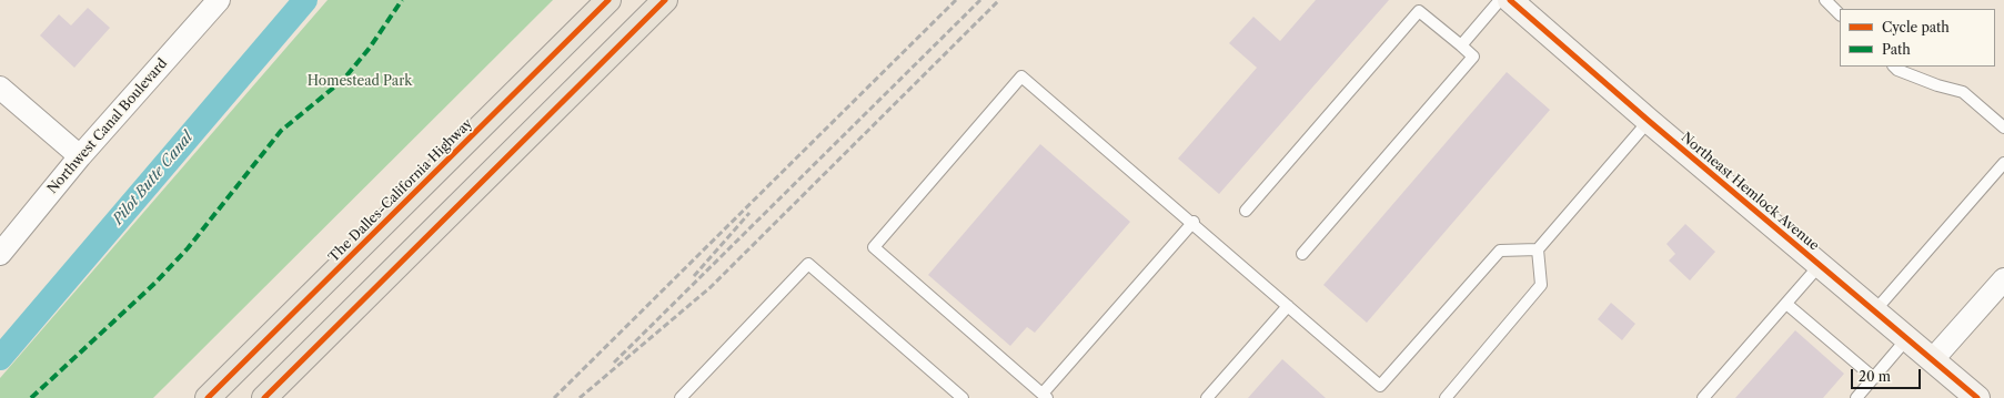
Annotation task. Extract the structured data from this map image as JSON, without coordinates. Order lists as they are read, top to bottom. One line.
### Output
{"streets":{"highway":["The Dalles-California Highway"],"street":["Northwest Canal Boulevard","Northeast Hemlock Avenue"]},"water":["Pilot Butte Canal"],"parks":["Homestead Park"],"legend":["Cycle path","Path"],"scale_bar":"20 m"}
